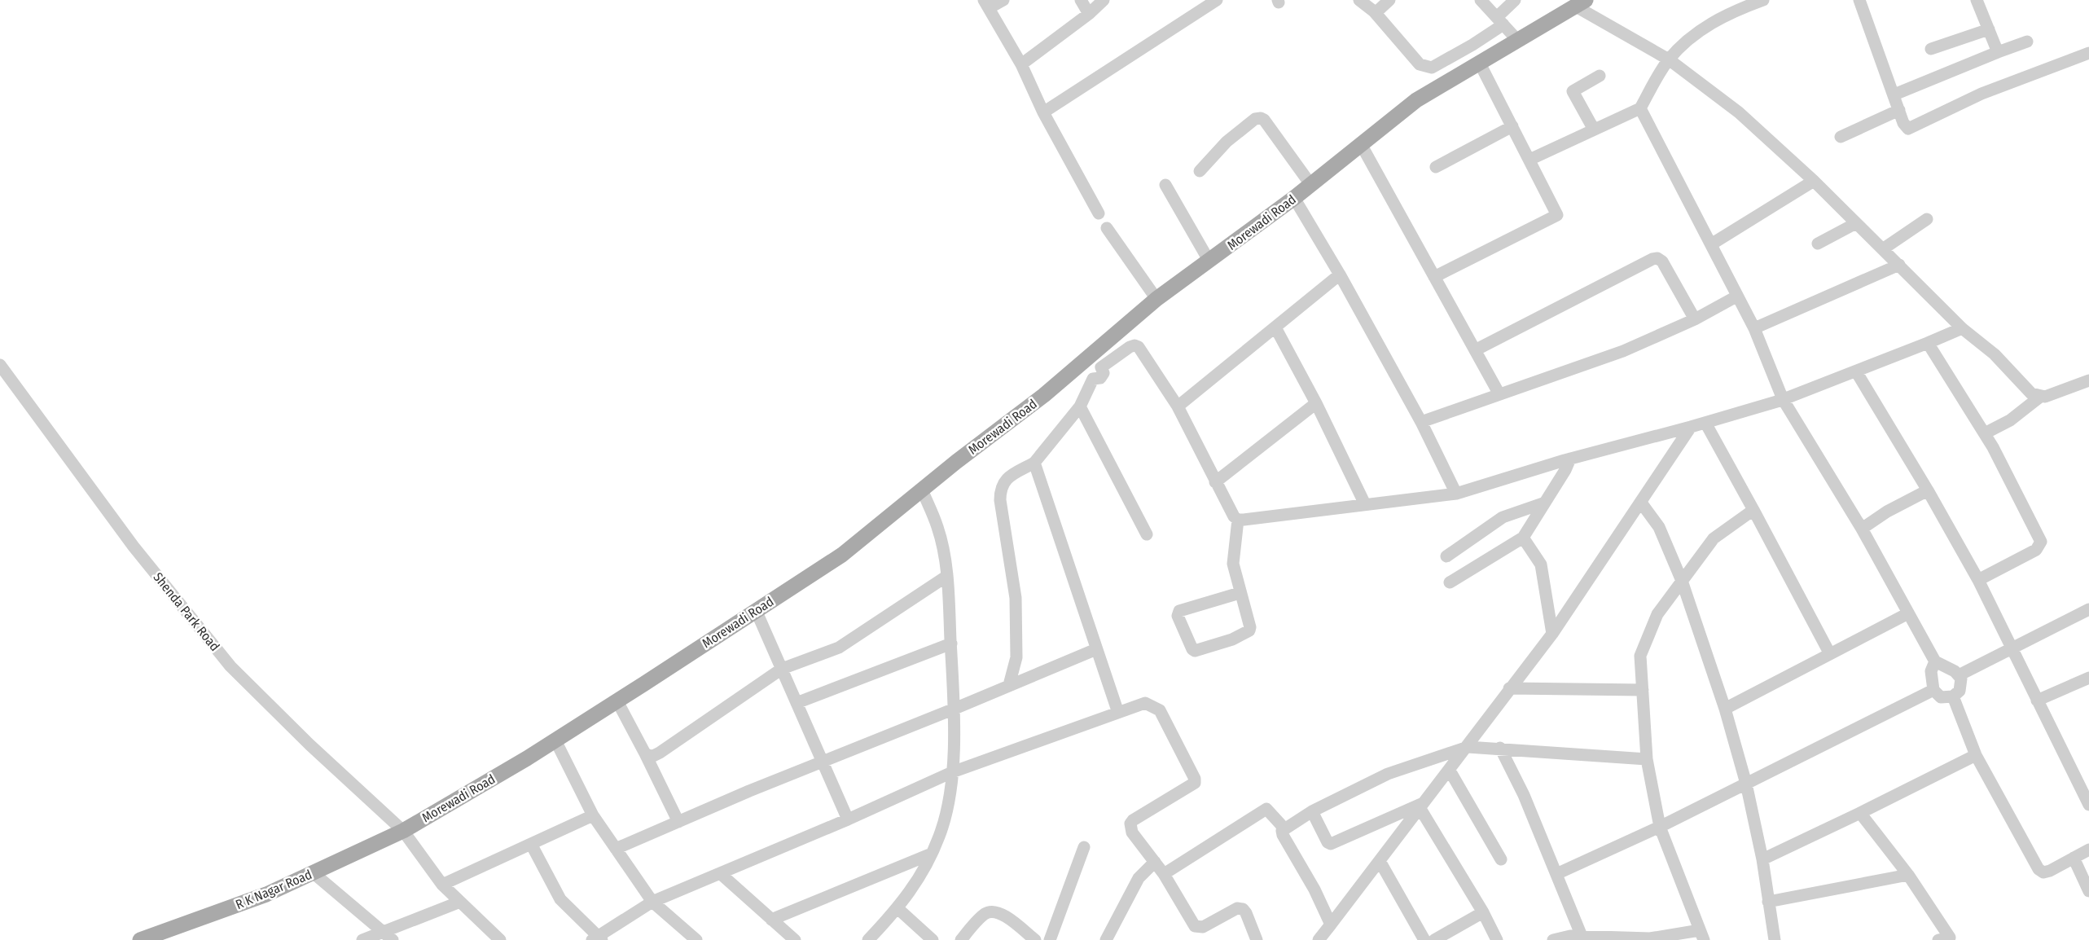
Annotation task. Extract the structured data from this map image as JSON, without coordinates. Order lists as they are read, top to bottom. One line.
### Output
{"streets":{"main road":["Morewadi Road","R K Nagar Road"],"street":["Shenda Park Road"]},"crossings":[["Morewadi Road","Shenda Park Road"],["Morewadi Road","R K Nagar Road"],["Shenda Park Road","R K Nagar Road"]]}
